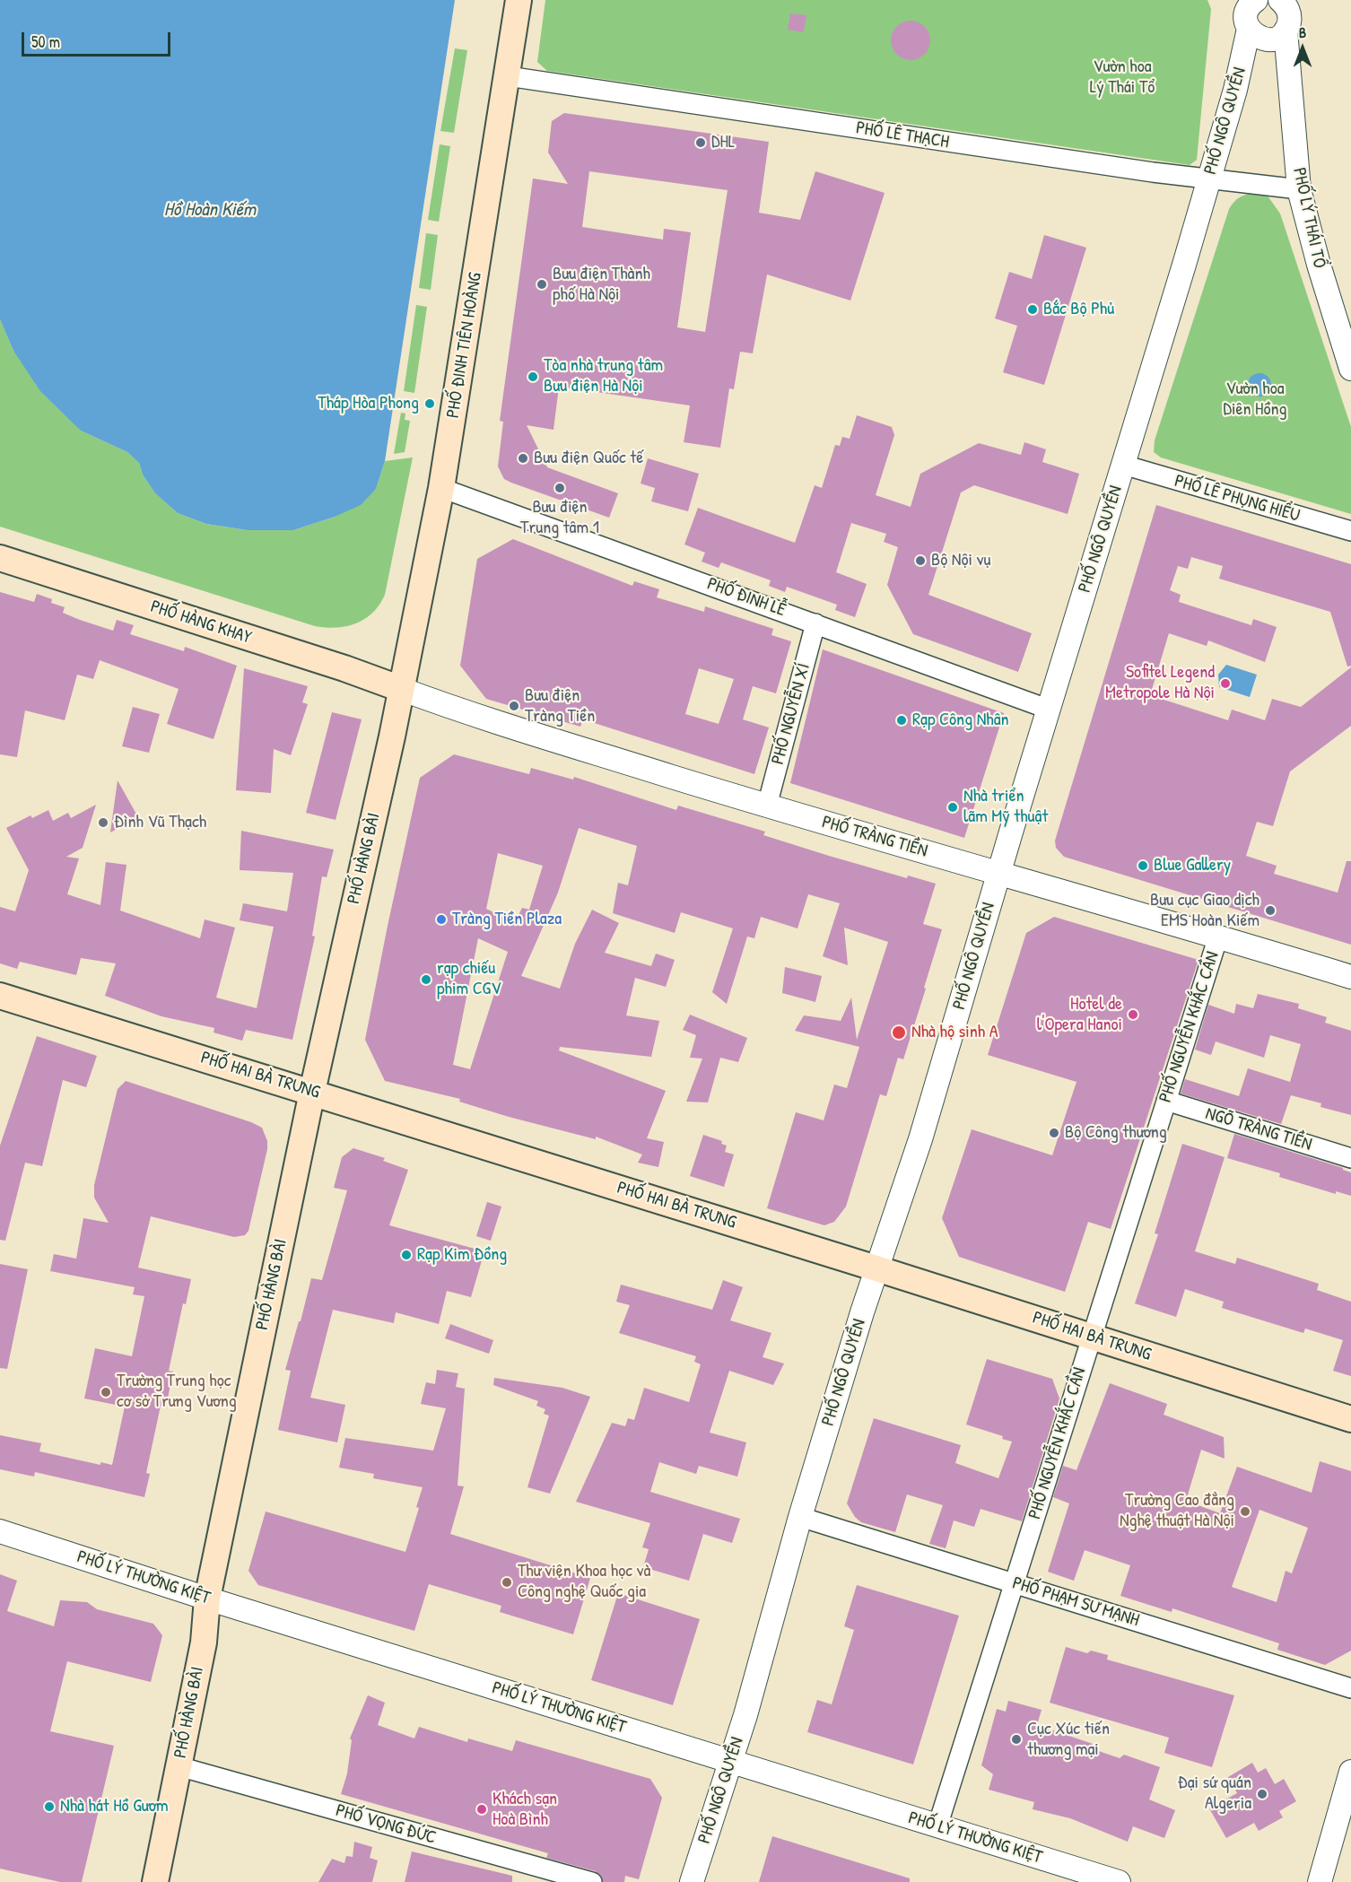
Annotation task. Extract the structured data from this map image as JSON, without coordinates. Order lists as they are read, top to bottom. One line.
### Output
{"streets":{"main road":["PHỐ ĐINH TIÊN HOÀNG","PHỐ HÀNG KHAY","PHỐ HÀNG BÀI","PHỐ HAI BÀ TRƯNG"],"street":["PHỐ NGÔ QUYỀN","PHỐ LÊ THẠCH","PHỐ LÝ THÁI TỔ","PHỐ LÊ PHỤNG HIỂU","PHỐ ĐINH LỄ","PHỐ NGUYỄN XÍ","PHỐ TRÀNG TIỀN","PHỐ NGUYỄN KHẮC CẦN","NGÕ TRÀNG TIỀN","PHỐ LÝ THƯỜNG KIỆT","PHỐ PHẠM SƯ MẠNH","PHỐ VỌNG ĐỨC"]},"crossings":[["PHỐ NGÔ QUYỀN","PHỐ LÊ THẠCH"],["PHỐ NGÔ QUYỀN","PHỐ LÊ PHỤNG HIỂU"],["PHỐ NGÔ QUYỀN","PHỐ ĐINH LỄ"],["PHỐ NGÔ QUYỀN","PHỐ TRÀNG TIỀN"],["PHỐ NGÔ QUYỀN","PHỐ HAI BÀ TRƯNG"],["PHỐ NGÔ QUYỀN","PHỐ LÝ THƯỜNG KIỆT"],["PHỐ NGÔ QUYỀN","PHỐ PHẠM SƯ MẠNH"],["PHỐ LÊ THẠCH","PHỐ LÝ THÁI TỔ"],["PHỐ LÊ THẠCH","PHỐ ĐINH TIÊN HOÀNG"],["PHỐ ĐINH TIÊN HOÀNG","PHỐ ĐINH LỄ"],["PHỐ ĐINH TIÊN HOÀNG","PHỐ HÀNG KHAY"],["PHỐ ĐINH TIÊN HOÀNG","PHỐ TRÀNG TIỀN"],["PHỐ ĐINH TIÊN HOÀNG","PHỐ HÀNG BÀI"],["PHỐ ĐINH LỄ","PHỐ NGUYỄN XÍ"],["PHỐ HÀNG KHAY","PHỐ TRÀNG TIỀN"],["PHỐ HÀNG KHAY","PHỐ HÀNG BÀI"],["PHỐ NGUYỄN XÍ","PHỐ TRÀNG TIỀN"],["PHỐ TRÀNG TIỀN","PHỐ HÀNG BÀI"],["PHỐ TRÀNG TIỀN","PHỐ NGUYỄN KHẮC CẦN"],["PHỐ HÀNG BÀI","PHỐ HAI BÀ TRƯNG"],["PHỐ HÀNG BÀI","PHỐ LÝ THƯỜNG KIỆT"],["PHỐ HÀNG BÀI","PHỐ VỌNG ĐỨC"],["PHỐ NGUYỄN KHẮC CẦN","PHỐ HAI BÀ TRƯNG"],["PHỐ NGUYỄN KHẮC CẦN","NGÕ TRÀNG TIỀN"],["PHỐ NGUYỄN KHẮC CẦN","PHỐ LÝ THƯỜNG KIỆT"],["PHỐ NGUYỄN KHẮC CẦN","PHỐ PHẠM SƯ MẠNH"]],"water":["Hồ Hoàn Kiếm"],"parks":["Vườn hoa Lý Thái Tổ","Vườn hoa Diên Hồng"],"places":["DHL","Bưu điện Thành phố Hà Nội","Bắc Bộ Phủ","Tòa nhà trung tâm Bưu điện Hà Nội","Tháp Hòa Phong","Bưu điện Quốc tế","Bưu điện Trung tâm 1","Bộ Nội vụ","Sofitel Legend Metropole Hà Nội","Bưu điện Tràng Tiền","Rạp Công Nhân","Nhà triển lãm Mỹ thuật","Đình Vũ Thạch","Blue Gallery","Bưu cục Giao dịch EMS Hoàn Kiếm","Tràng Tiền Plaza","rạp chiếu phim CGV","Hotel de l'Opera Hanoi","Nhà hộ sinh A","Bộ Công thương","Rạp Kim Đồng","Trường Trung học cơ sở Trưng Vương","Trường Cao đẳng Nghệ thuật Hà Nội","Thư viện Khoa học và Công nghệ Quốc gia","Cục Xúc tiến thương mại","Đại sứ quán Algeria","Nhà hát Hồ Gươm","Khách sạn Hoà Bình"],"scale_bar":"50 m","north":"top"}
